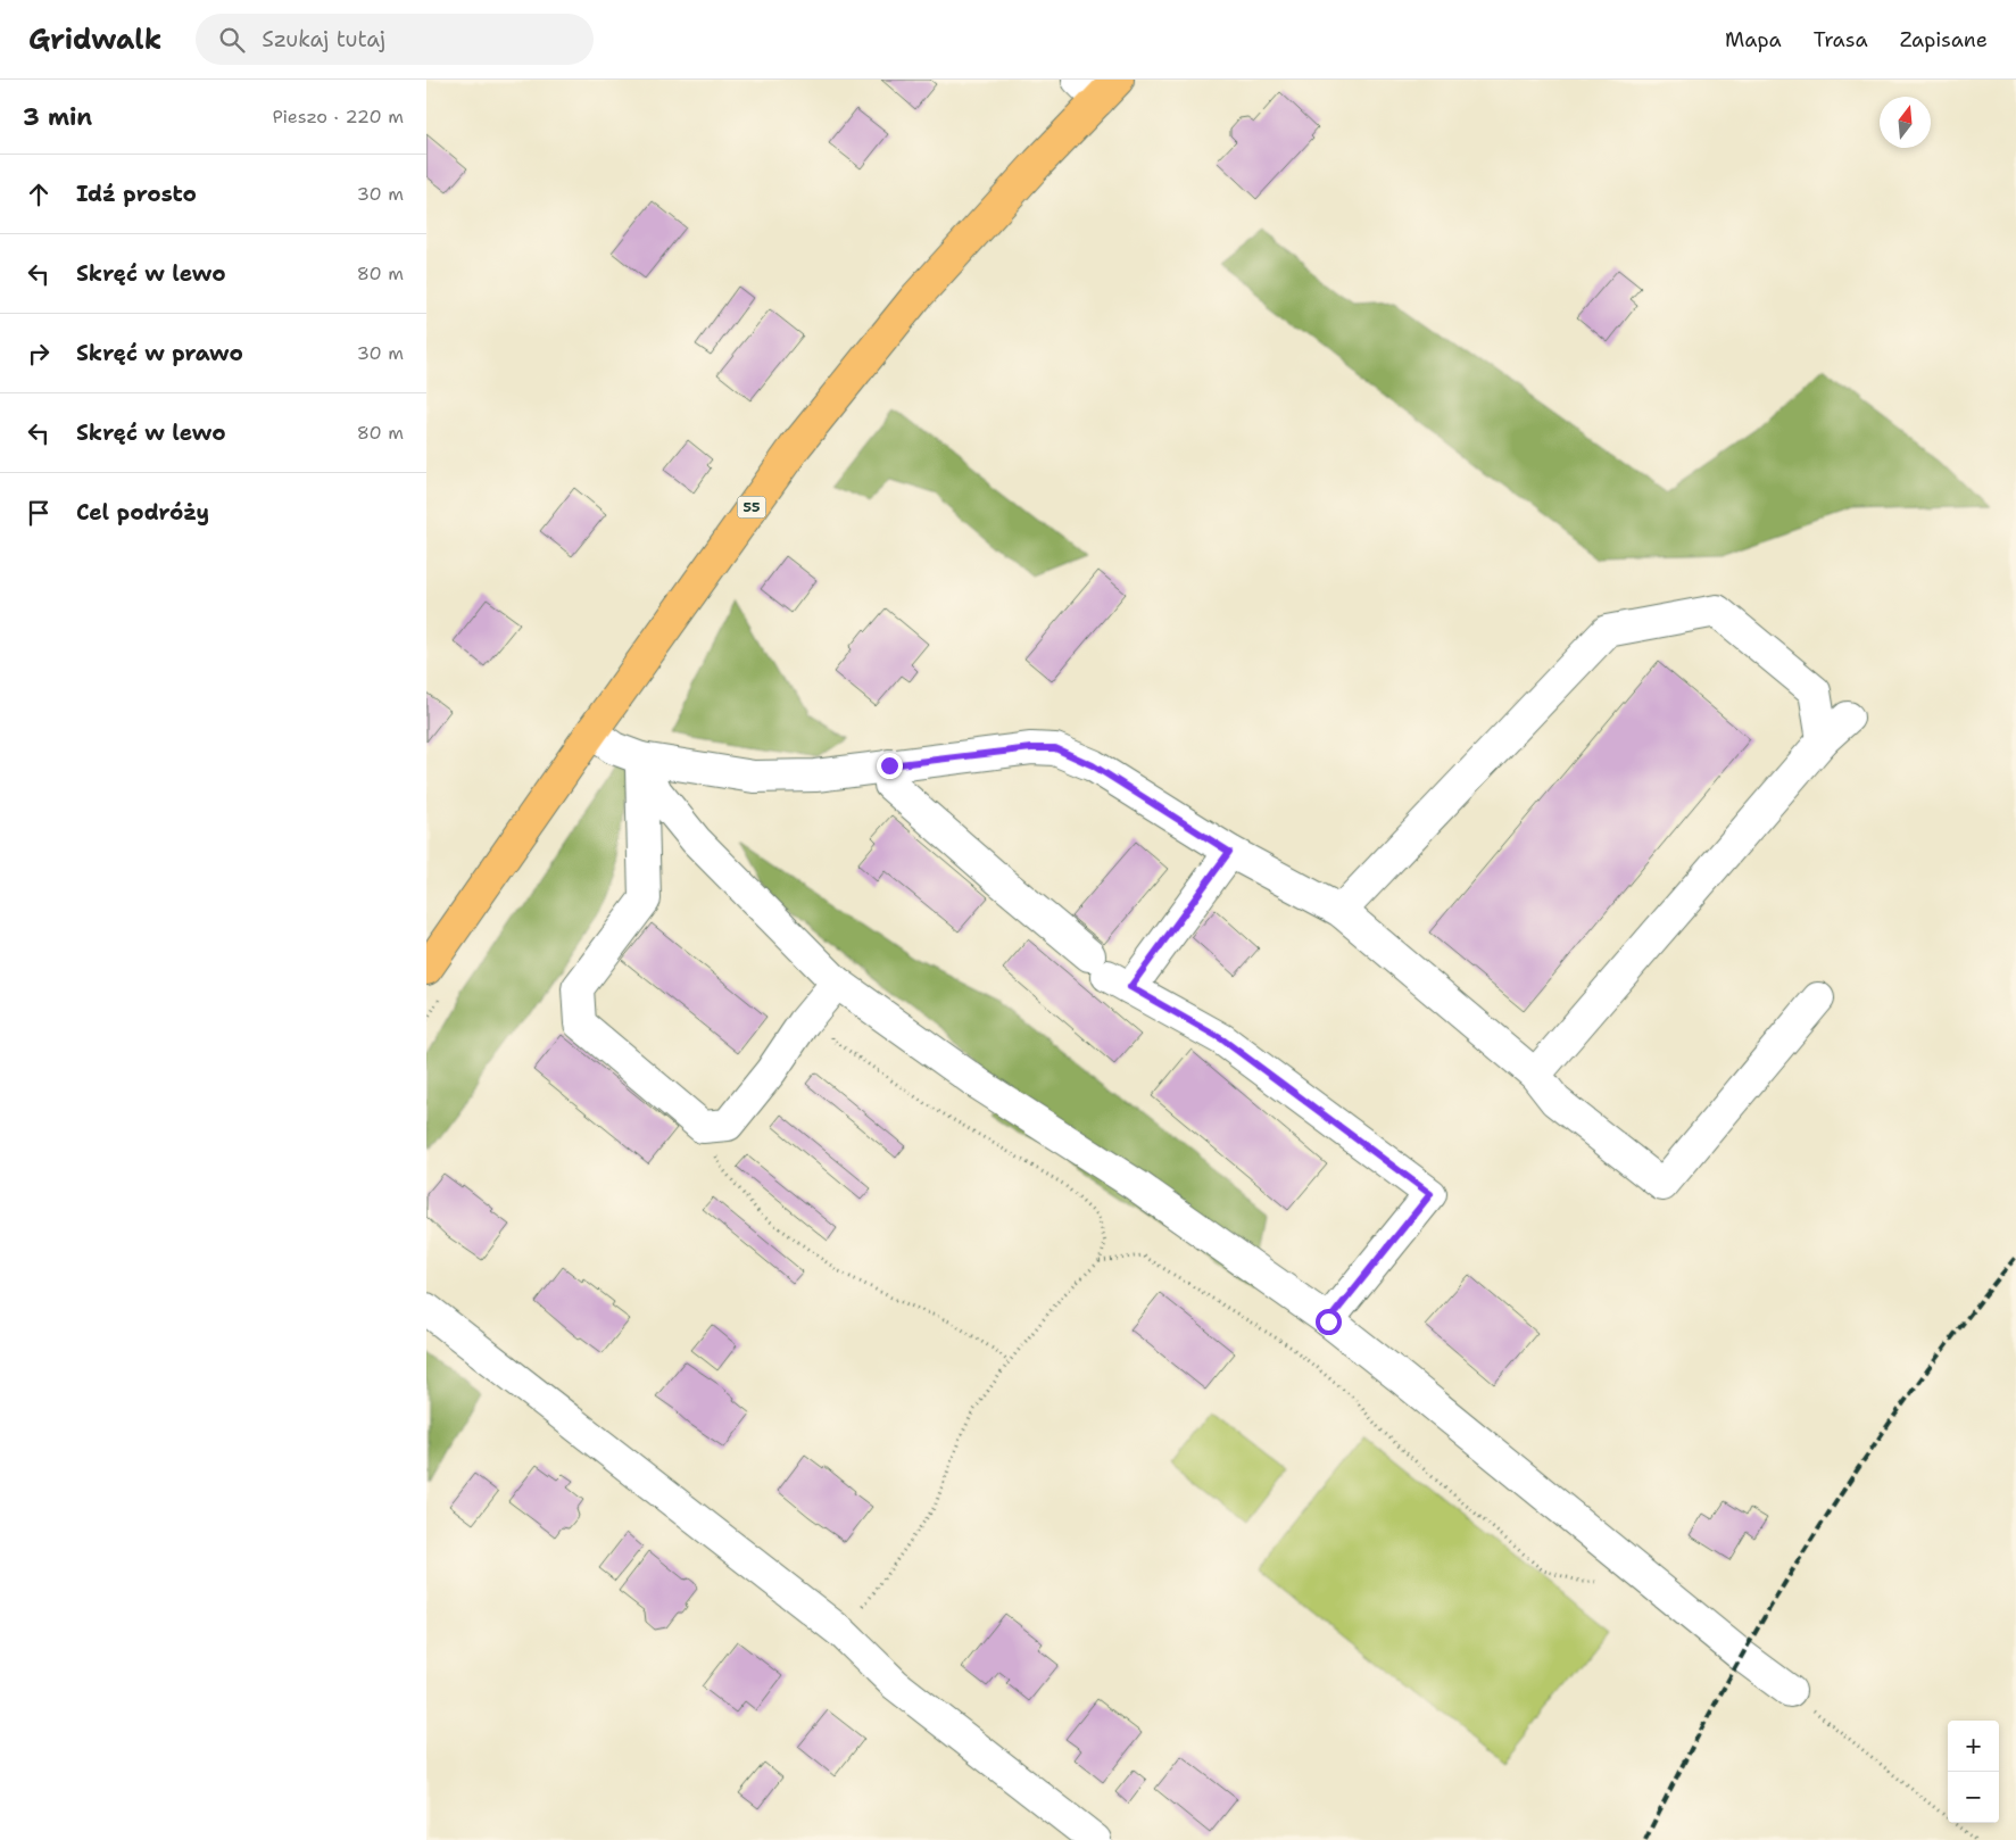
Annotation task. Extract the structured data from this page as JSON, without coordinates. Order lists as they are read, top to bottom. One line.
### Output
{"streets":{"main road":["55"]},"north":"top","page":{"header":"Gridwalk","search":"Szukaj tutaj","nav":["Mapa","Trasa","Zapisane"],"heading":["3 min","Pieszo · 220 m"],"list":[["Idź prosto","30 m"],["Skręć w lewo","80 m"],["Skręć w prawo","30 m"],["Skręć w lewo","80 m"],"Cel podróży"],"map_buttons":["+","−"]}}
